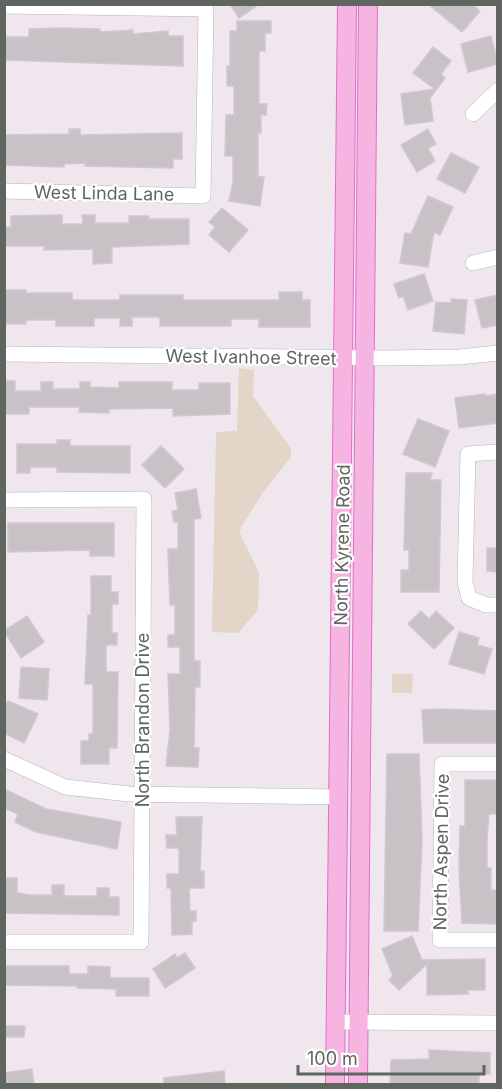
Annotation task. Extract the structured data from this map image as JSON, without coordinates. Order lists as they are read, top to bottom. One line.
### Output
{"streets":{"main road":["North Kyrene Road"],"street":["West Linda Lane","West Ivanhoe Street","North Brandon Drive","North Aspen Drive"]},"crossings":[["West Ivanhoe Street","North Kyrene Road"]],"scale_bar":"100 m"}
